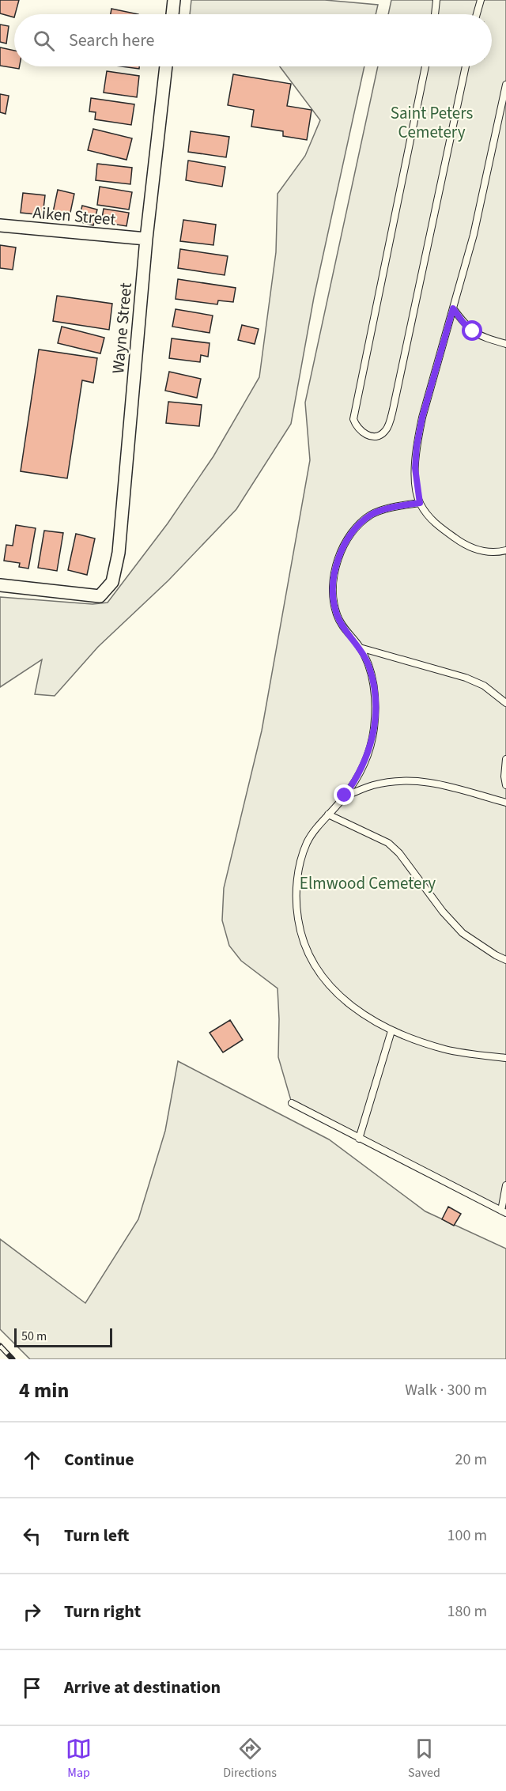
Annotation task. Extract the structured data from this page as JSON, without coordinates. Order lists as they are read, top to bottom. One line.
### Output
{"streets":{"street":["Aiken Street","Wayne Street"]},"crossings":[["Aiken Street","Wayne Street"]],"parks":["Saint Peters Cemetery","Elmwood Cemetery"],"scale_bar":"50 m","page":{"search":"Search here","scale":"50 m","heading":["4 min","Walk · 300 m"],"list":[["Continue","20 m"],["Turn left","100 m"],["Turn right","180 m"],"Arrive at destination"],"nav":["Map","Directions","Saved"]}}
